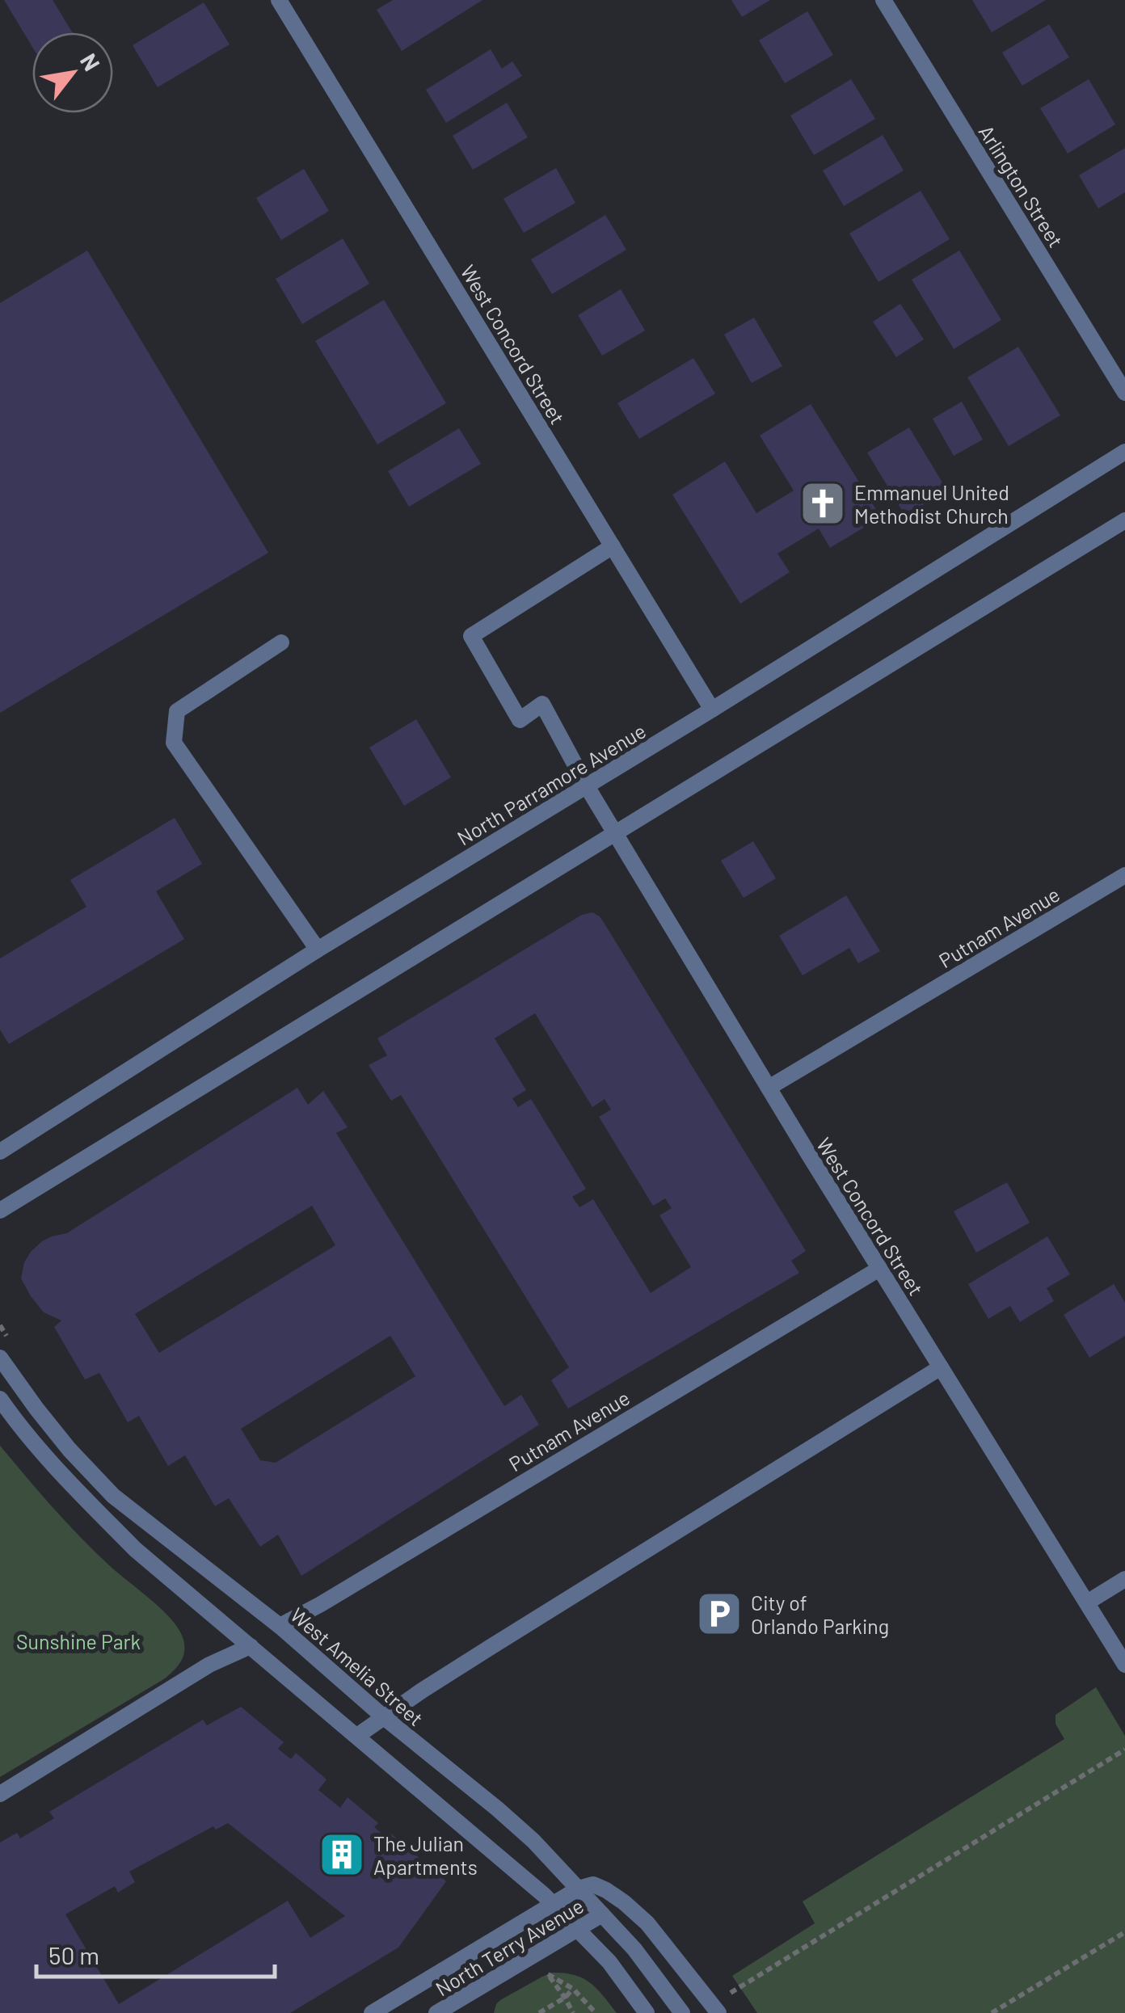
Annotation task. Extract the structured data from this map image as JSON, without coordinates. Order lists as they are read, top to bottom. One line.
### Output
{"streets":{"street":["Arlington Street","West Concord Street","North Parramore Avenue","Putnam Avenue","West Amelia Street","North Terry Avenue"]},"crossings":[["West Concord Street","North Parramore Avenue"],["West Concord Street","Putnam Avenue"],["Putnam Avenue","West Amelia Street"],["West Amelia Street","North Terry Avenue"]],"parks":["Sunshine Park"],"places":{"church":["Emmanuel United Methodist Church"],"parking":["City of Orlando Parking"],"building":["The Julian Apartments"]},"scale_bar":"50 m","north":"top right"}
